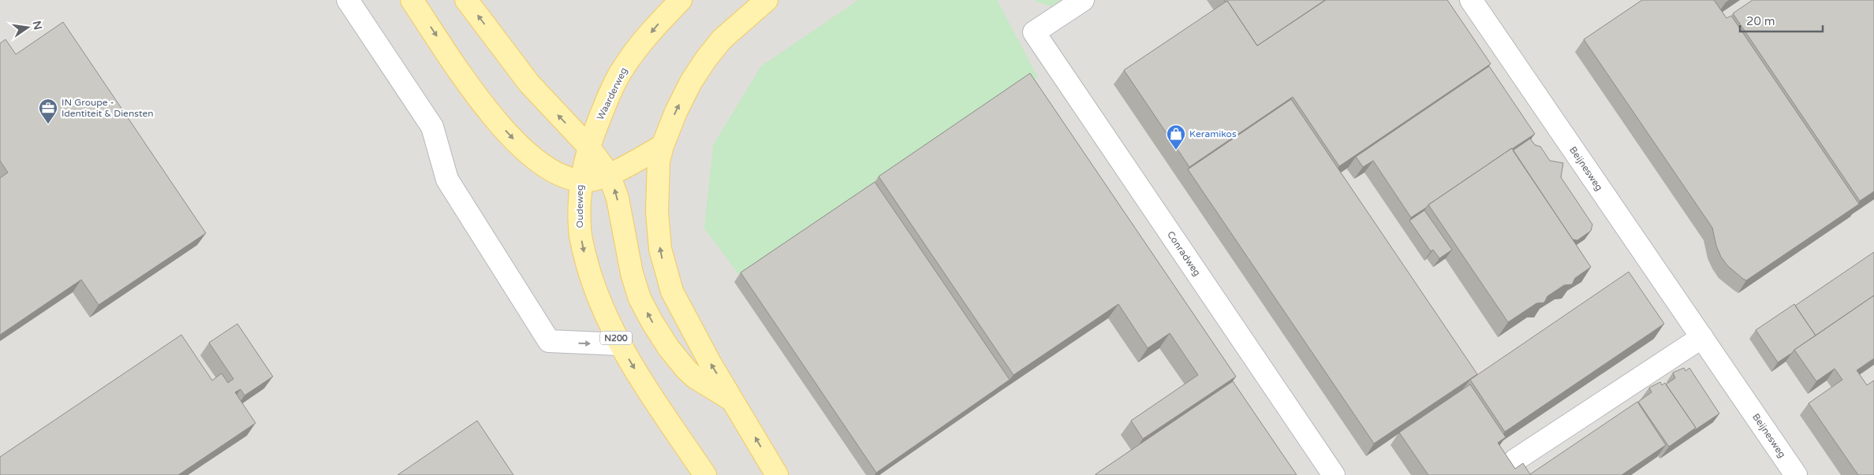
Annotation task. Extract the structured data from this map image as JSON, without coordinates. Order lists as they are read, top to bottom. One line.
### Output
{"streets":{"main road":["Waarderweg","Oudeweg","N200"],"street":["Beijnesweg","Conradweg"]},"crossings":[["Waarderweg","Oudeweg"]],"places":{"office":["IN Groupe - Identiteit & Diensten"],"shop":["Keramikos"]},"scale_bar":"20 m","north":"right"}
